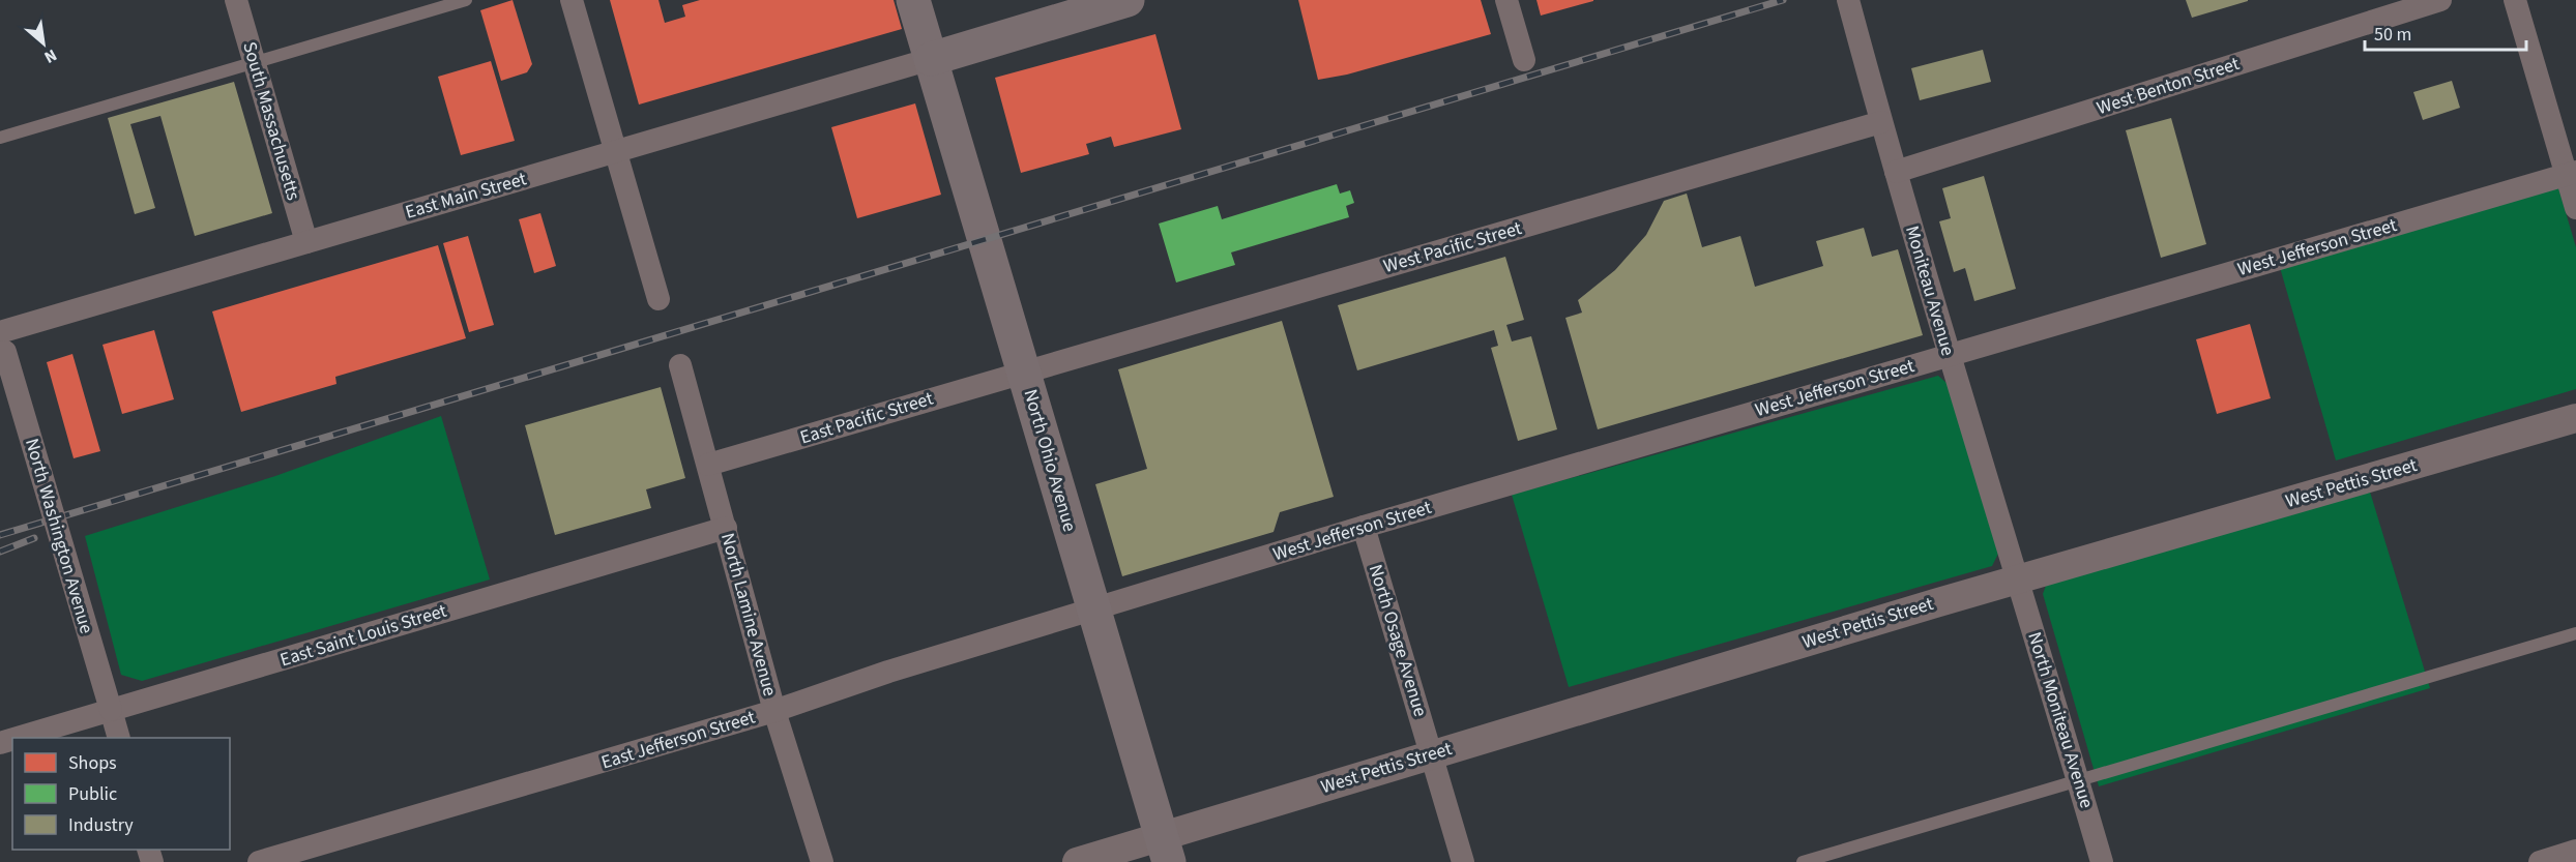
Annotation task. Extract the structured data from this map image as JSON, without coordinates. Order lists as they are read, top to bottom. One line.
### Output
{"streets":{"main road":["North Ohio Avenue"],"street":["West Benton Street","South Massachusetts","East Main Street","West Pacific Street","West Jefferson Street","Moniteau Avenue","East Pacific Street","West Pettis Street","North Washington Avenue","North Lamine Avenue","East Saint Louis Street","North Osage Avenue","North Moniteau Avenue","East Jefferson Street"]},"crossings":[["West Benton Street","Moniteau Avenue"],["South Massachusetts","East Main Street"],["East Main Street","North Ohio Avenue"],["East Main Street","North Washington Avenue"],["West Pacific Street","Moniteau Avenue"],["West Pacific Street","East Pacific Street"],["West Pacific Street","North Ohio Avenue"],["West Jefferson Street","Moniteau Avenue"],["West Jefferson Street","North Ohio Avenue"],["West Jefferson Street","North Osage Avenue"],["West Jefferson Street","East Jefferson Street"],["Moniteau Avenue","West Pettis Street"],["Moniteau Avenue","North Moniteau Avenue"],["East Pacific Street","North Ohio Avenue"],["East Pacific Street","North Lamine Avenue"],["North Ohio Avenue","West Pettis Street"],["North Ohio Avenue","East Jefferson Street"],["West Pettis Street","North Osage Avenue"],["West Pettis Street","North Moniteau Avenue"],["North Washington Avenue","East Saint Louis Street"],["North Lamine Avenue","East Saint Louis Street"],["North Lamine Avenue","East Jefferson Street"]],"legend":["Shops","Public","Industry"],"scale_bar":"50 m","north":"bottom right"}
